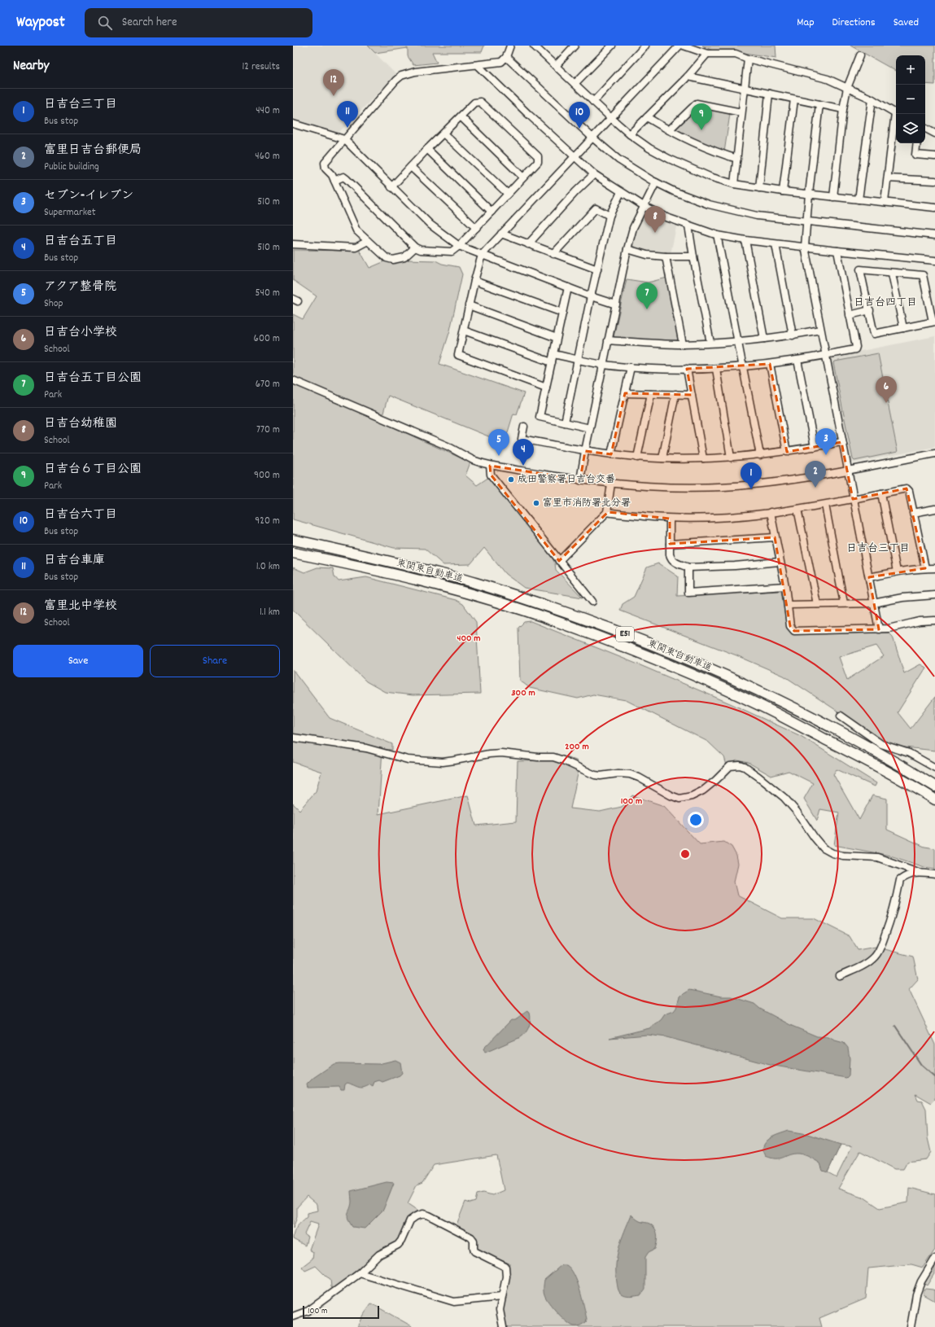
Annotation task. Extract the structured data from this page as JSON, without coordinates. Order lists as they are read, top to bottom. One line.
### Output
{"streets":{"highway":["東関東自動車道","E51"]},"districts":["日吉台四丁目","日吉台三丁目"],"places":["成田警察署日吉台交番","富里市消防署北分署"],"scale_bar":"100 m","page":{"header":"Waypost","search":"Search here","nav":["Map","Directions","Saved"],"heading":["Nearby","12 results"],"map_buttons":["+","−"],"pins":["12","11","10","9","8","7","6","3","5","4","2","1"],"list":[{"mark":"1","name":"日吉台三丁目","note":"Bus stop","value":"440 m"},{"mark":"2","name":"富里日吉台郵便局","note":"Public building","value":"460 m"},{"mark":"3","name":"セブン-イレブン","note":"Supermarket","value":"510 m"},{"mark":"4","name":"日吉台五丁目","note":"Bus stop","value":"510 m"},{"mark":"5","name":"アクア整骨院","note":"Shop","value":"540 m"},{"mark":"6","name":"日吉台小学校","note":"School","value":"600 m"},{"mark":"7","name":"日吉台五丁目公園","note":"Park","value":"670 m"},{"mark":"8","name":"日吉台幼稚園","note":"School","value":"770 m"},{"mark":"9","name":"日吉台６丁目公園","note":"Park","value":"900 m"},{"mark":"10","name":"日吉台六丁目","note":"Bus stop","value":"920 m"},{"mark":"11","name":"日吉台車庫","note":"Bus stop","value":"1.0 km"},{"mark":"12","name":"富里北中学校","note":"School","value":"1.1 km"}],"buttons":["Save","Share"],"scale":"100 m"},"rings":["400 m","300 m","200 m","100 m"]}
